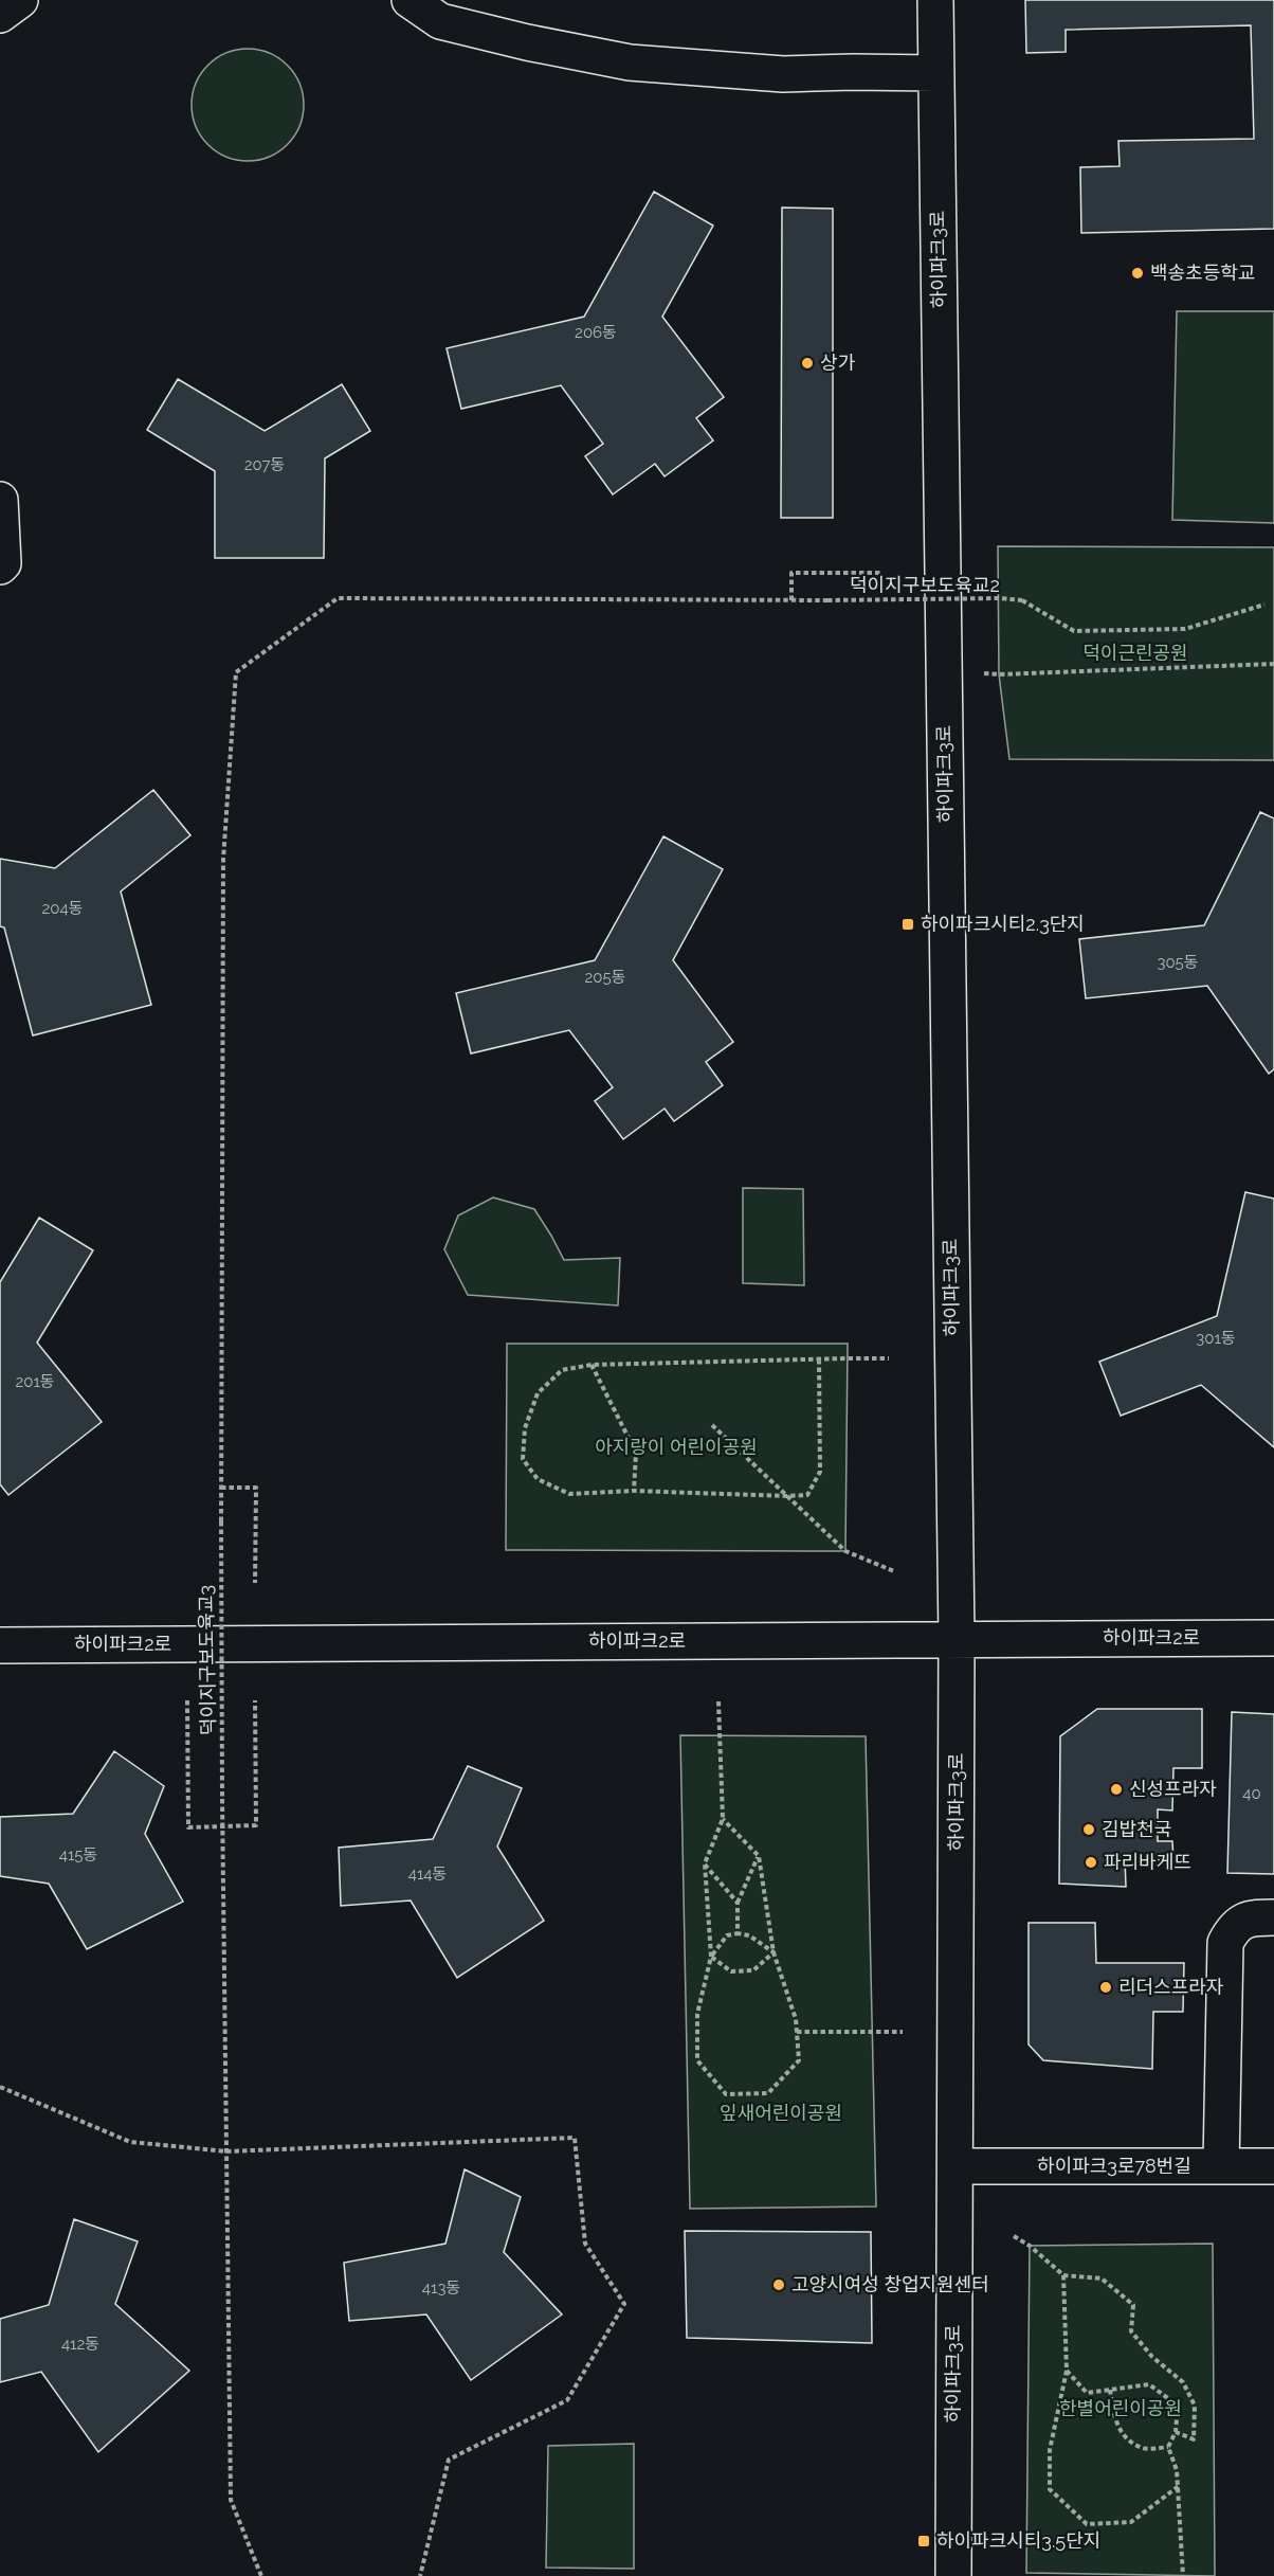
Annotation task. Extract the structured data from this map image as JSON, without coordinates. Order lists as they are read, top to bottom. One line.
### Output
{"streets":{"street":["하이파크3로","하이파크2로","하이파크3로78번길"],"path":["덕이지구보도육교2","덕이지구보도육교3"]},"crossings":[["하이파크3로","하이파크2로"],["하이파크3로","하이파크3로78번길"],["덕이지구보도육교2","덕이지구보도육교3"]],"parks":["덕이근린공원","아지랑이 어린이공원","잎새어린이공원","한별어린이공원"],"places":{"other":["백송초등학교","상가","신성프라자","김밥천국","파리바게뜨","리더스프라자","고양시여성 창업지원센터"],"transit":["하이파크시티2.3단지","하이파크시티3.5단지"]},"house_numbers":["206동","207동","204동","305동","205동","301동","201동","40","415동","414동","413동","412동"]}
